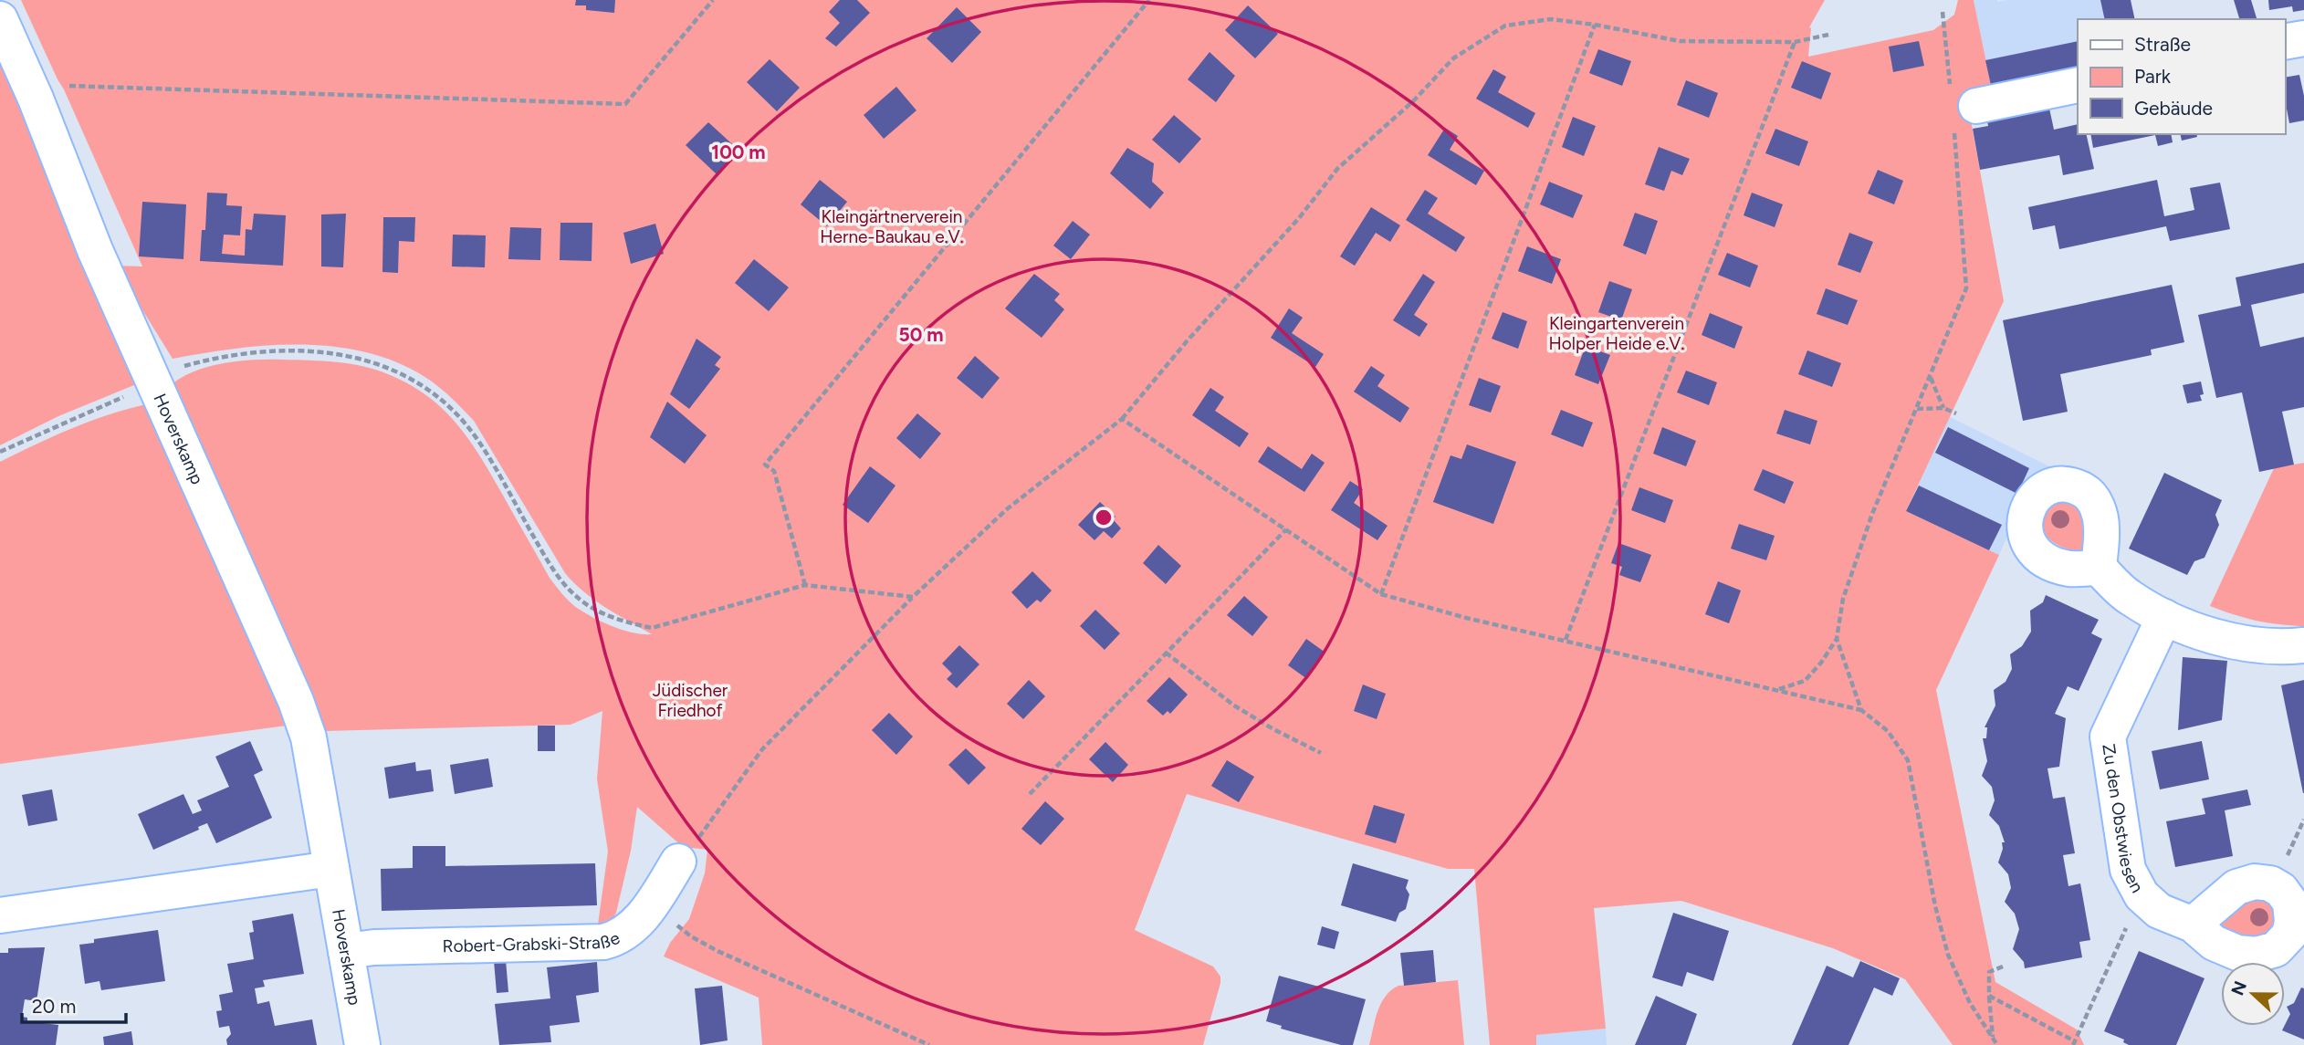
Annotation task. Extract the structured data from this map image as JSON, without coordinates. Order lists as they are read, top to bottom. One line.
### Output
{"streets":{"street":["Hoverskamp","Zu den Obstwiesen","Robert-Grabski-Straße"]},"crossings":[["Hoverskamp","Robert-Grabski-Straße"]],"parks":["Kleingärtnerverein Herne-Baukau e.V.","Kleingartenverein Holper Heide e.V.","Jüdischer Friedhof"],"legend":["Straße","Park","Gebäude"],"scale_bar":"20 m","north":"left","rings":["100 m","50 m"]}
